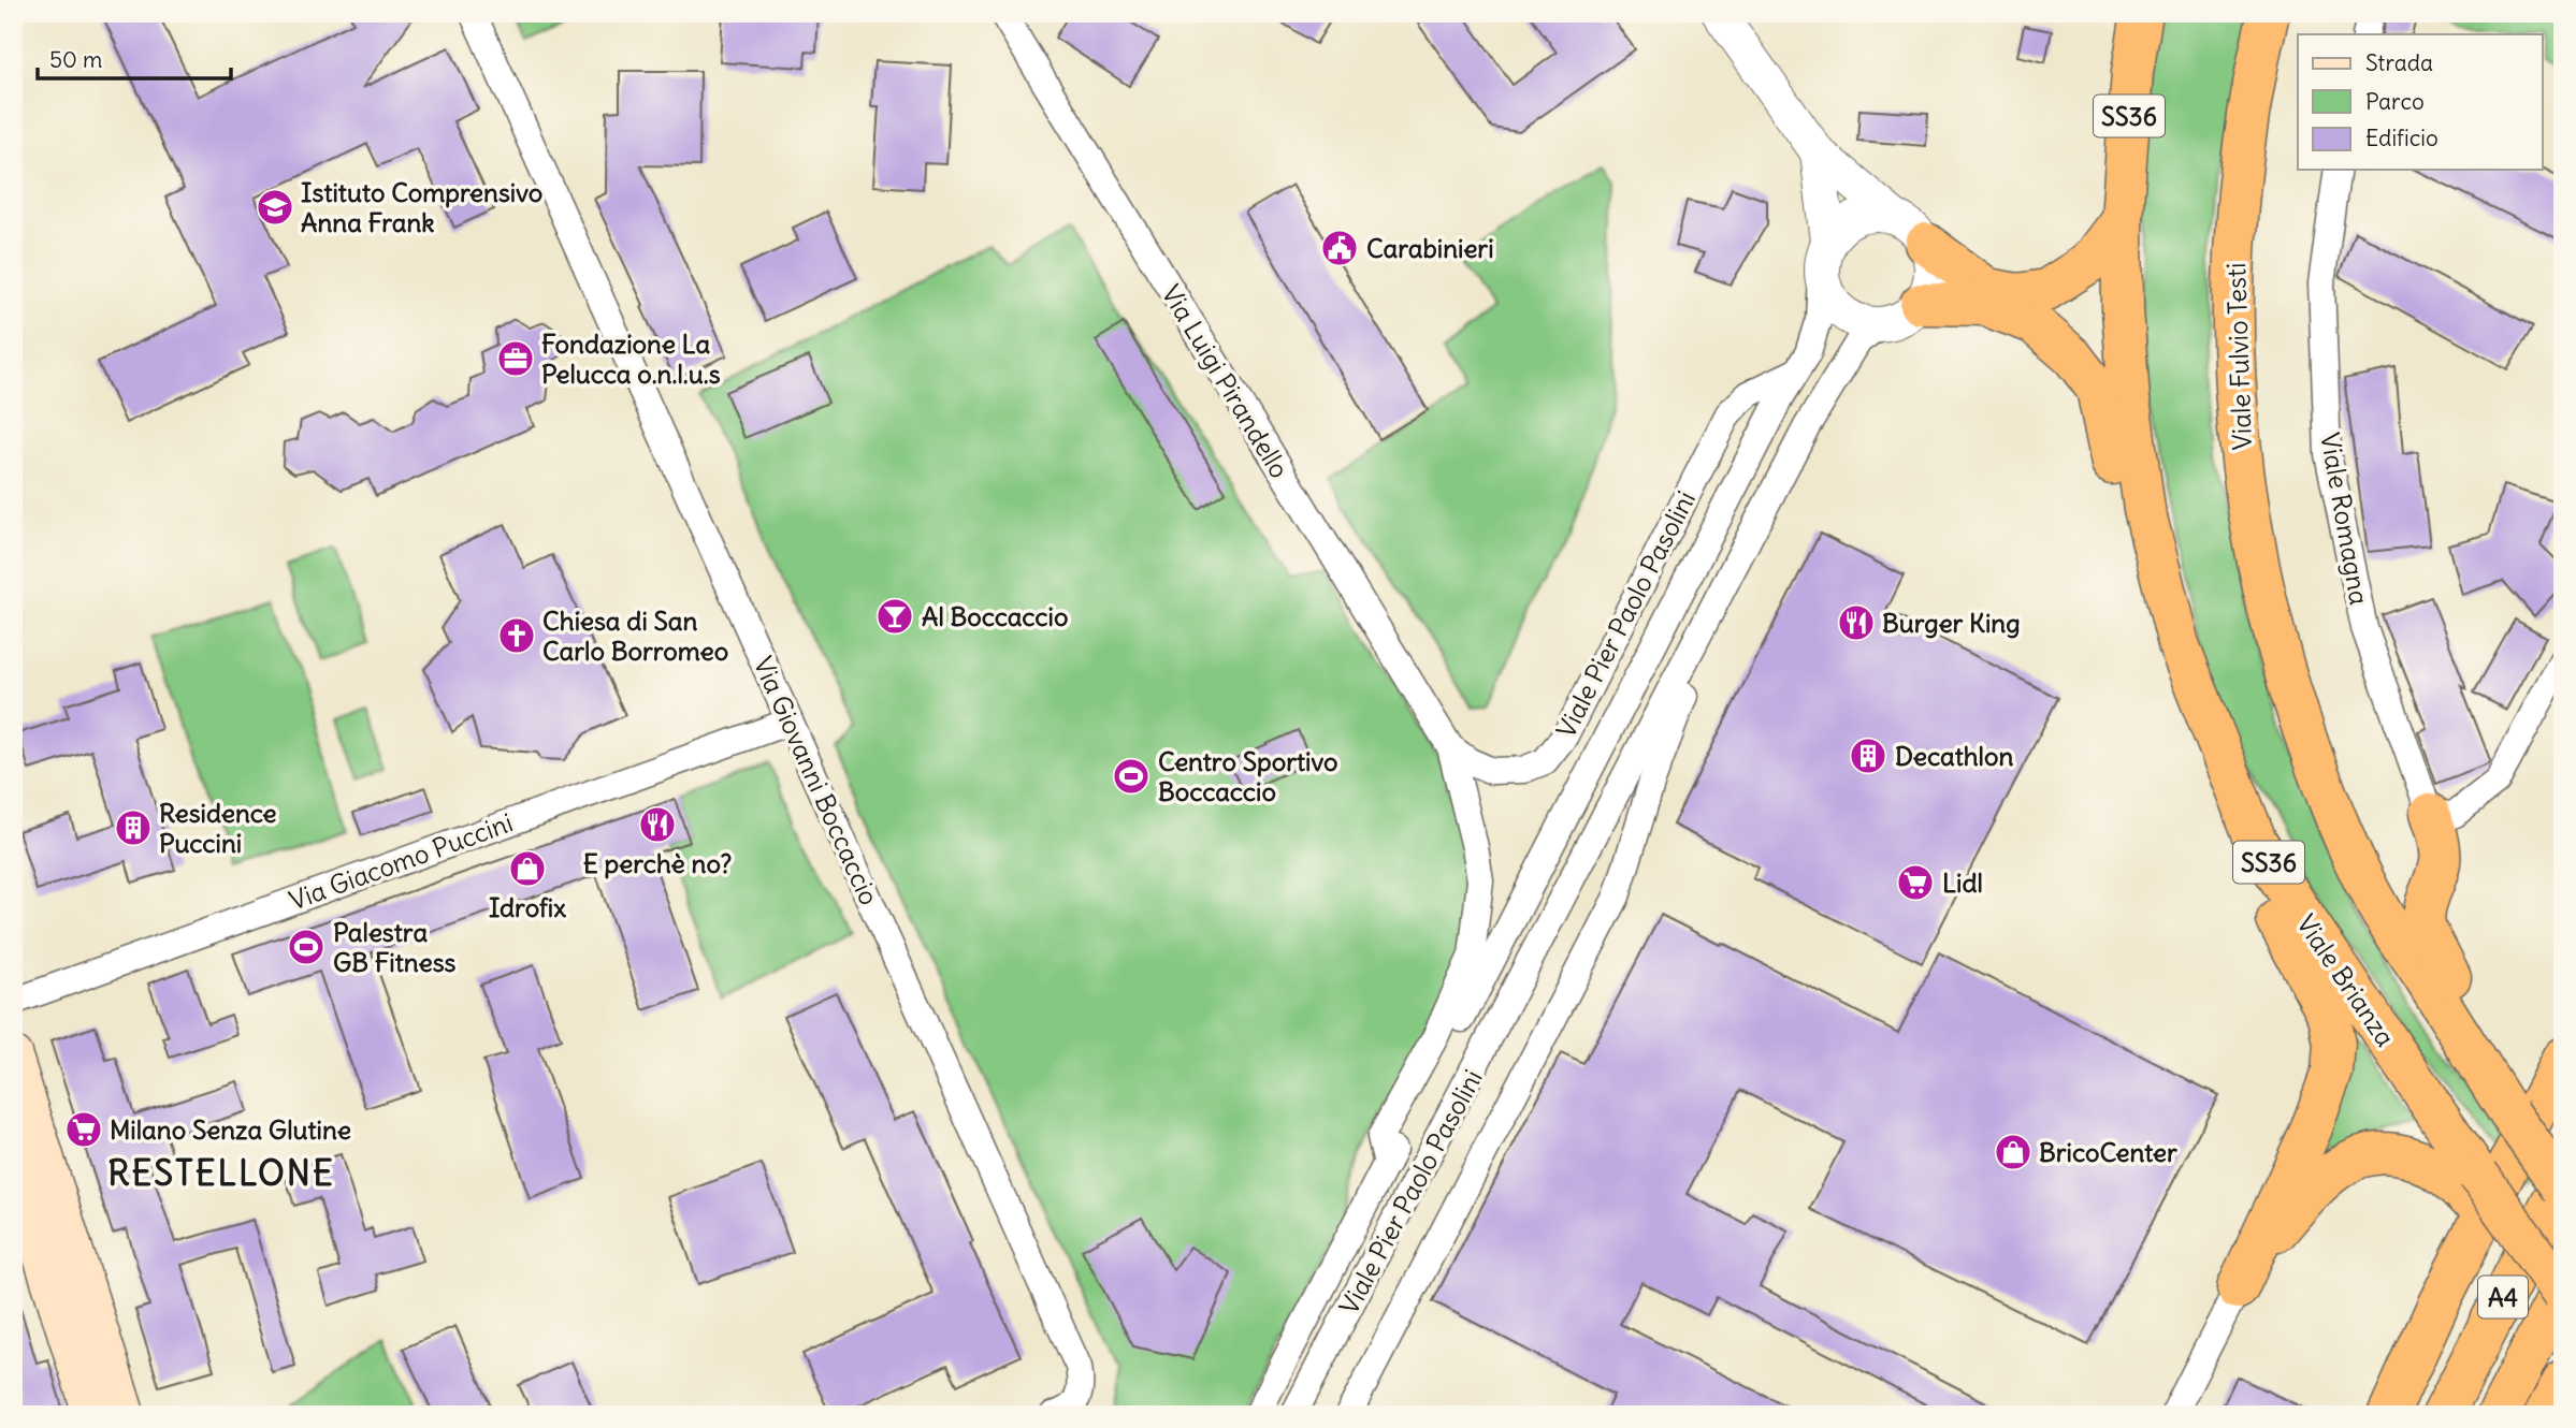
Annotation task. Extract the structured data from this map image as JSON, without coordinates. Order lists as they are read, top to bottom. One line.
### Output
{"streets":{"highway":["SS36","Viale Fulvio Testi","Viale Brianza","A4"],"street":["Via Luigi Pirandello","Viale Romagna","Viale Pier Paolo Pasolini","Via Giovanni Boccaccio","Via Giacomo Puccini"]},"crossings":[["SS36","Viale Fulvio Testi"],["SS36","Viale Brianza"],["Via Luigi Pirandello","Viale Pier Paolo Pasolini"],["Via Giovanni Boccaccio","Via Giacomo Puccini"],["Viale Brianza","A4"]],"districts":["RESTELLONE"],"places":{"school or university":["Istituto Comprensivo Anna Frank"],"public building":["Carabinieri"],"office":["Fondazione La Pelucca o.n.l.u.s"],"bar":["Al Boccaccio"],"restaurant":["Burger King","E perchè no?"],"church":["Chiesa di San Carlo Borromeo"],"building":["Decathlon","Residence Puccini"],"sports":["Centro Sportivo Boccaccio","Palestra GB Fitness"],"shop":["Idrofix","BricoCenter"],"supermarket":["Lidl","Milano Senza Glutine"]},"legend":["Strada","Parco","Edificio"],"scale_bar":"50 m"}
